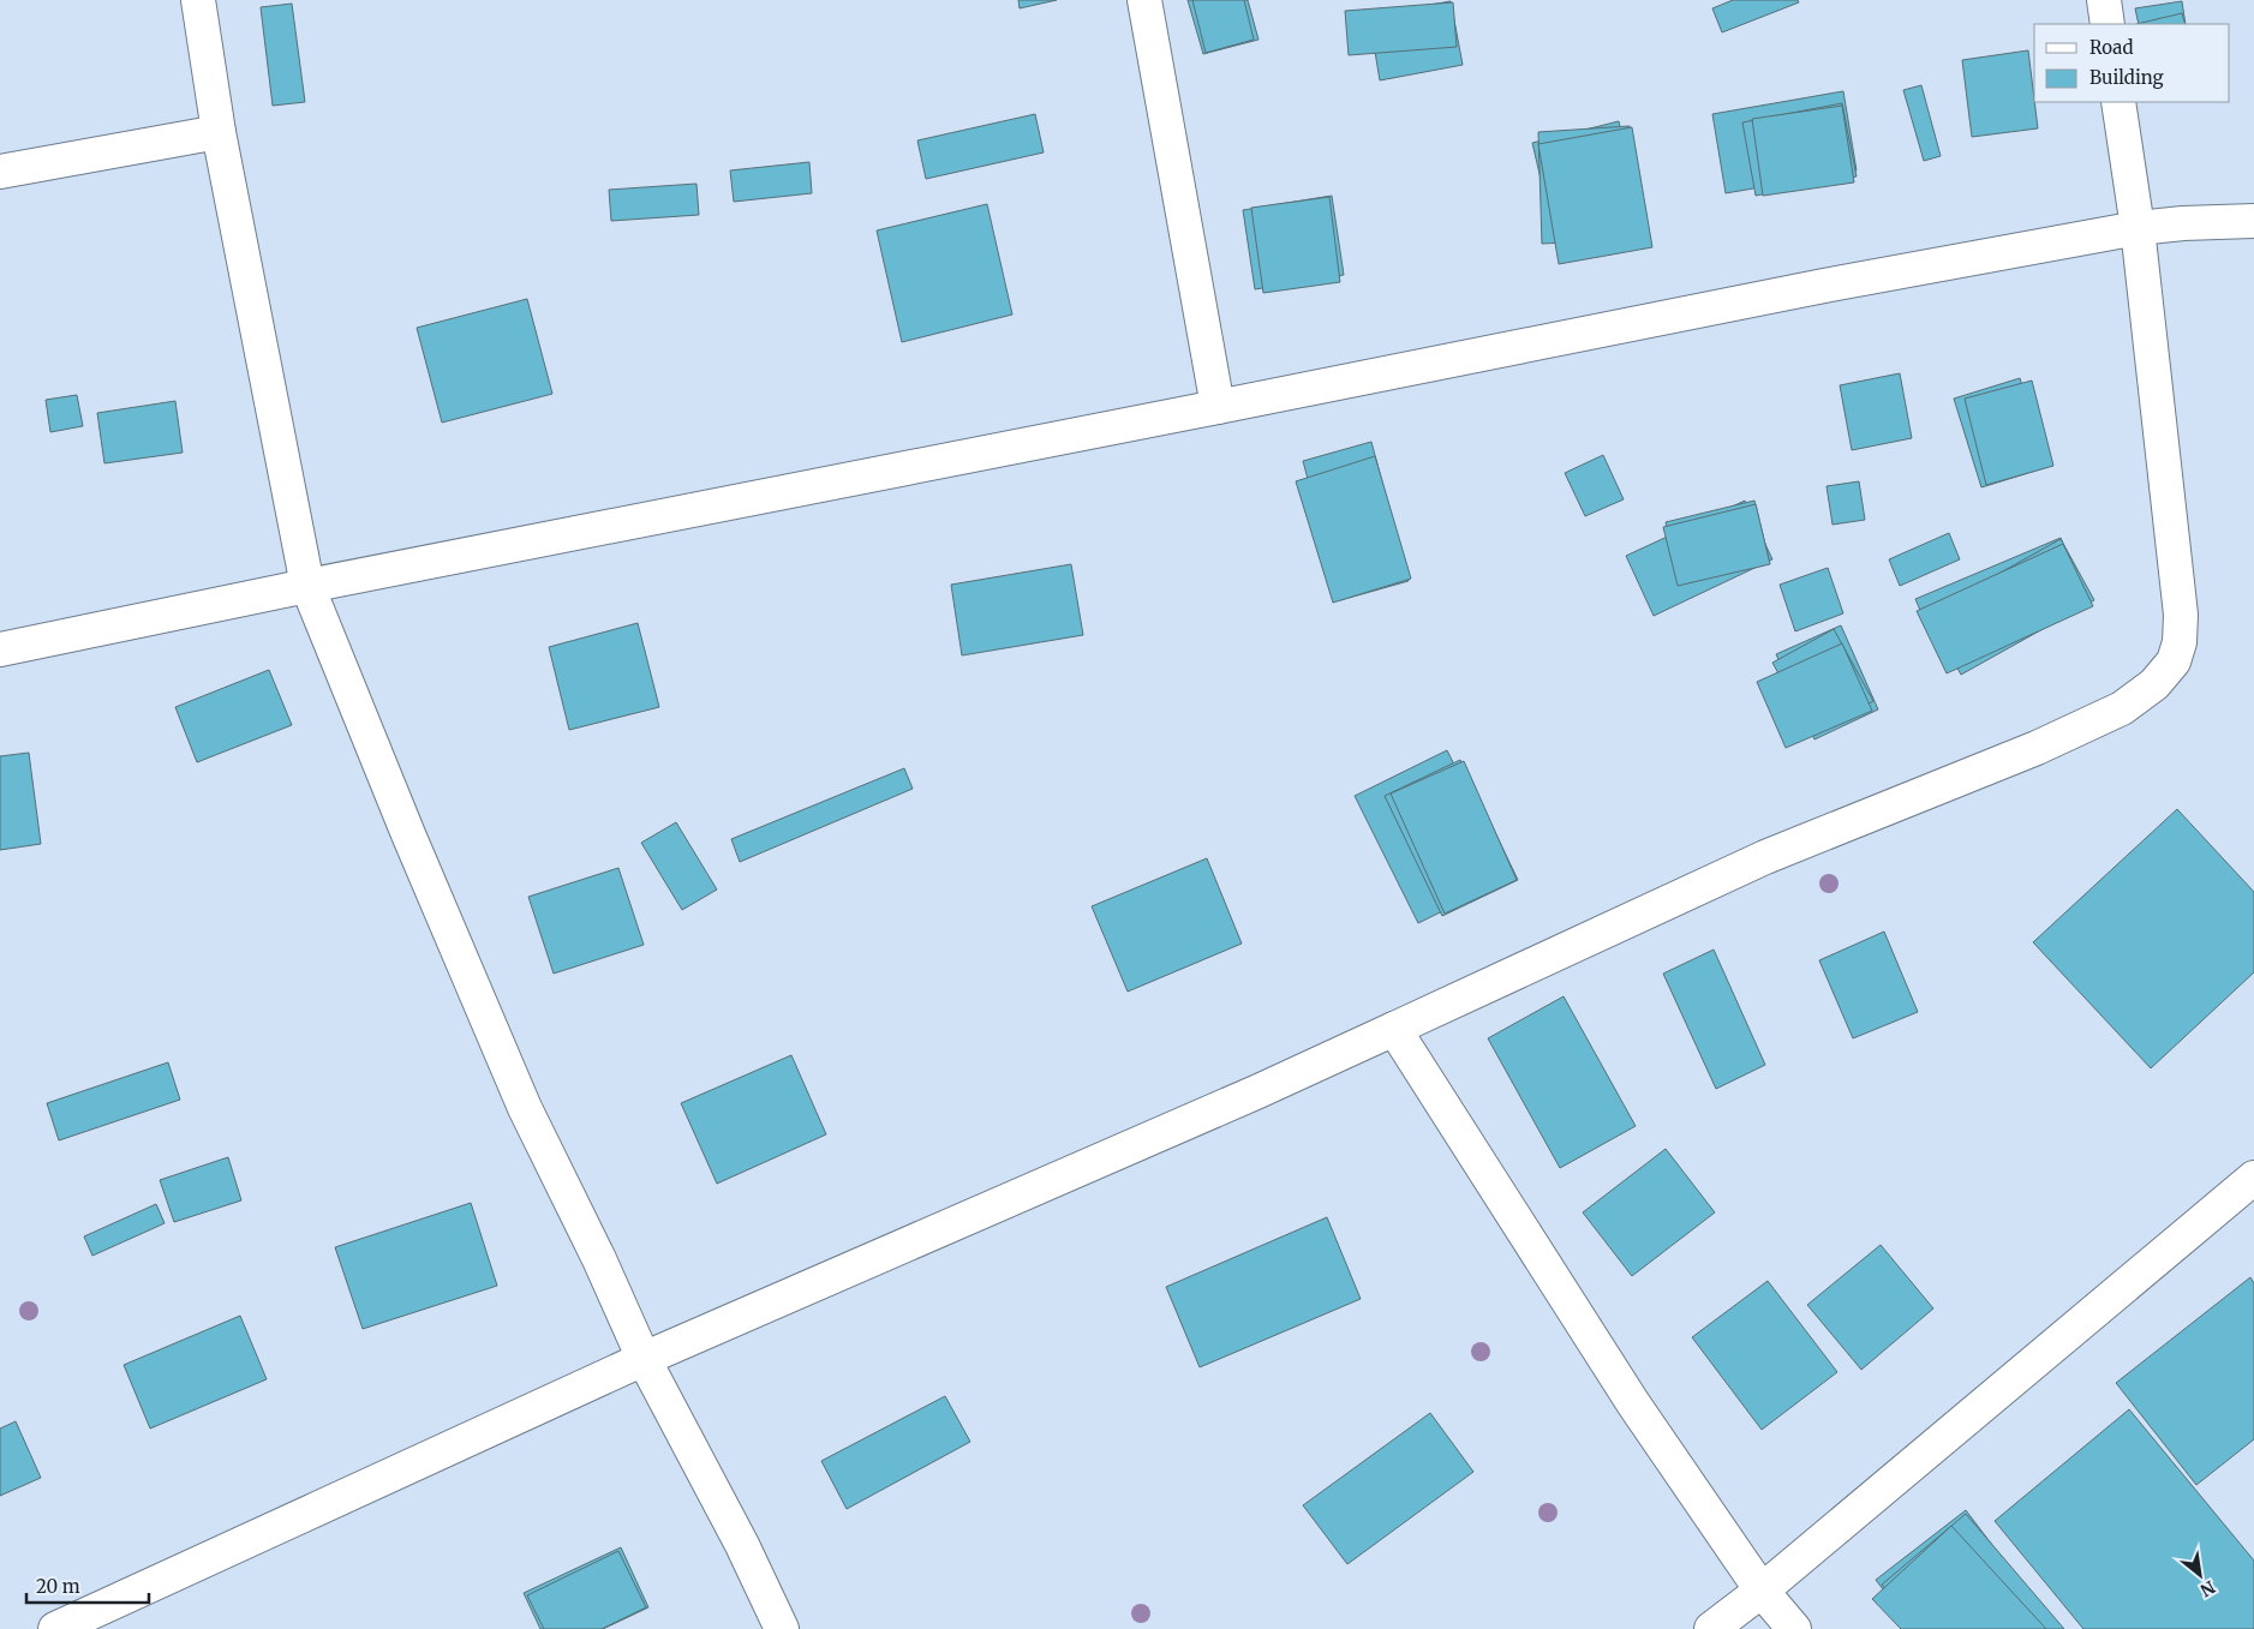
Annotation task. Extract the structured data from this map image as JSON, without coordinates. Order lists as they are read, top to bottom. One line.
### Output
{"legend":["Road","Building"],"scale_bar":"20 m","north":"bottom right"}
